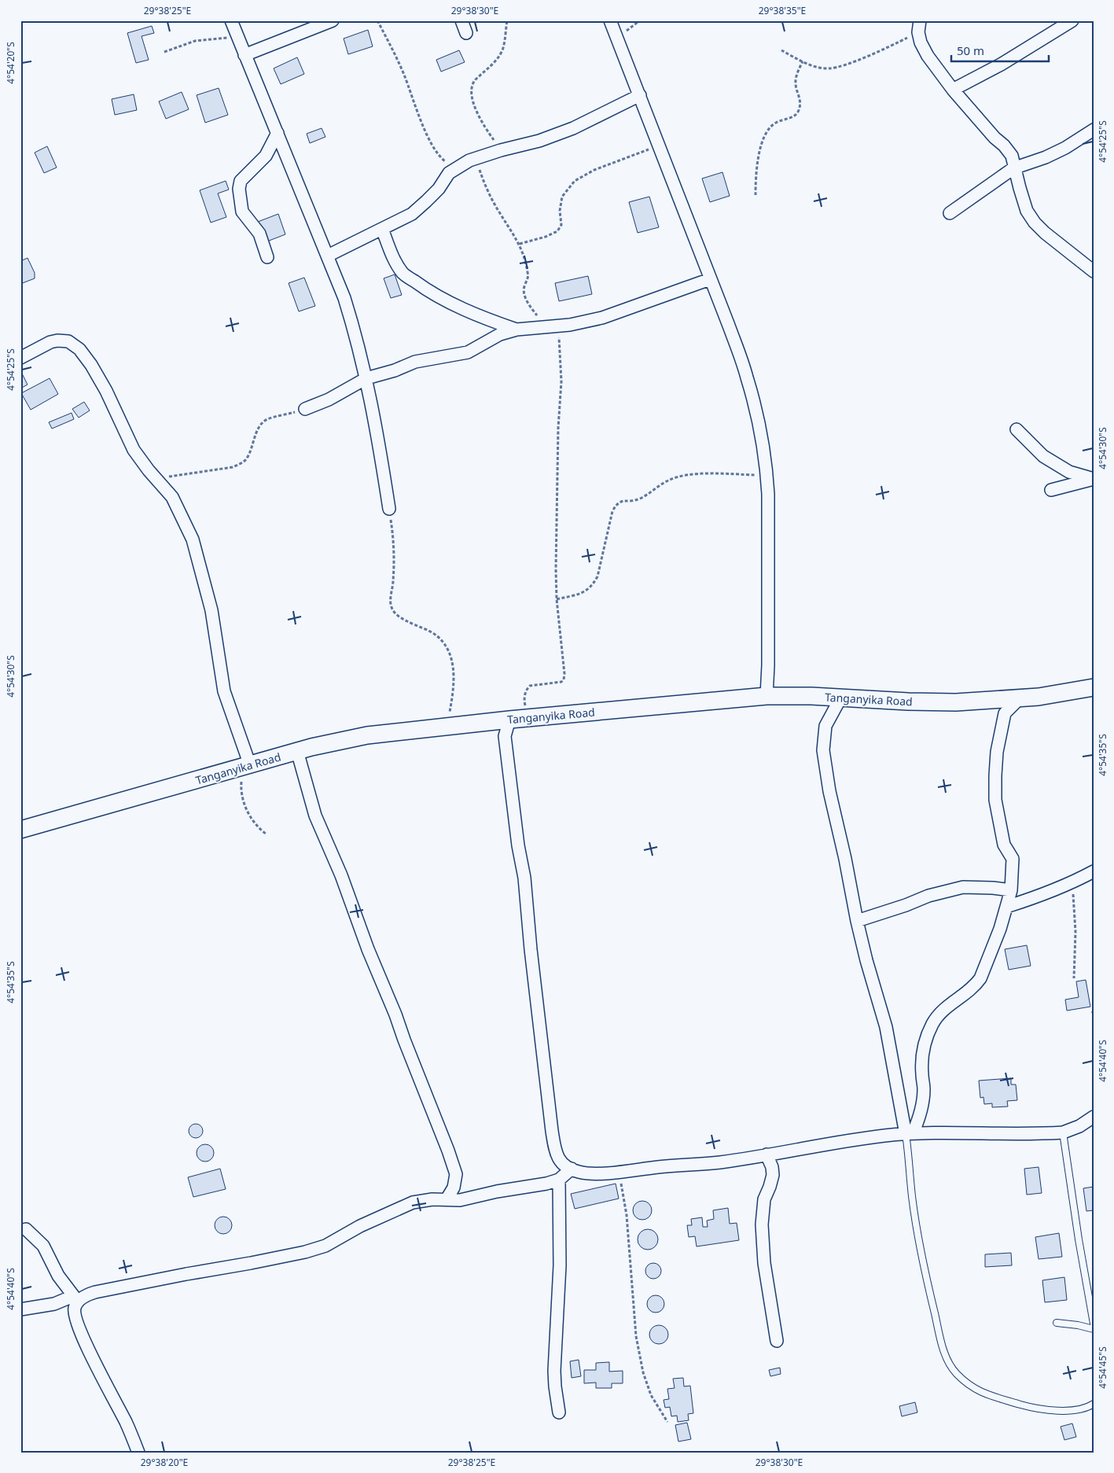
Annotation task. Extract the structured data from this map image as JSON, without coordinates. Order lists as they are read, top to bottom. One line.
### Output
{"streets":{"street":["Tanganyika Road"]},"scale_bar":"50 m","coordinates":["29°38'25\"E","29°38'30\"E","29°38'35\"E","4°54'20\"S","4°54'25\"S","4°54'30\"S","4°54'35\"S","4°54'40\"S","4°54'45\"S","29°38'20\"E"]}
